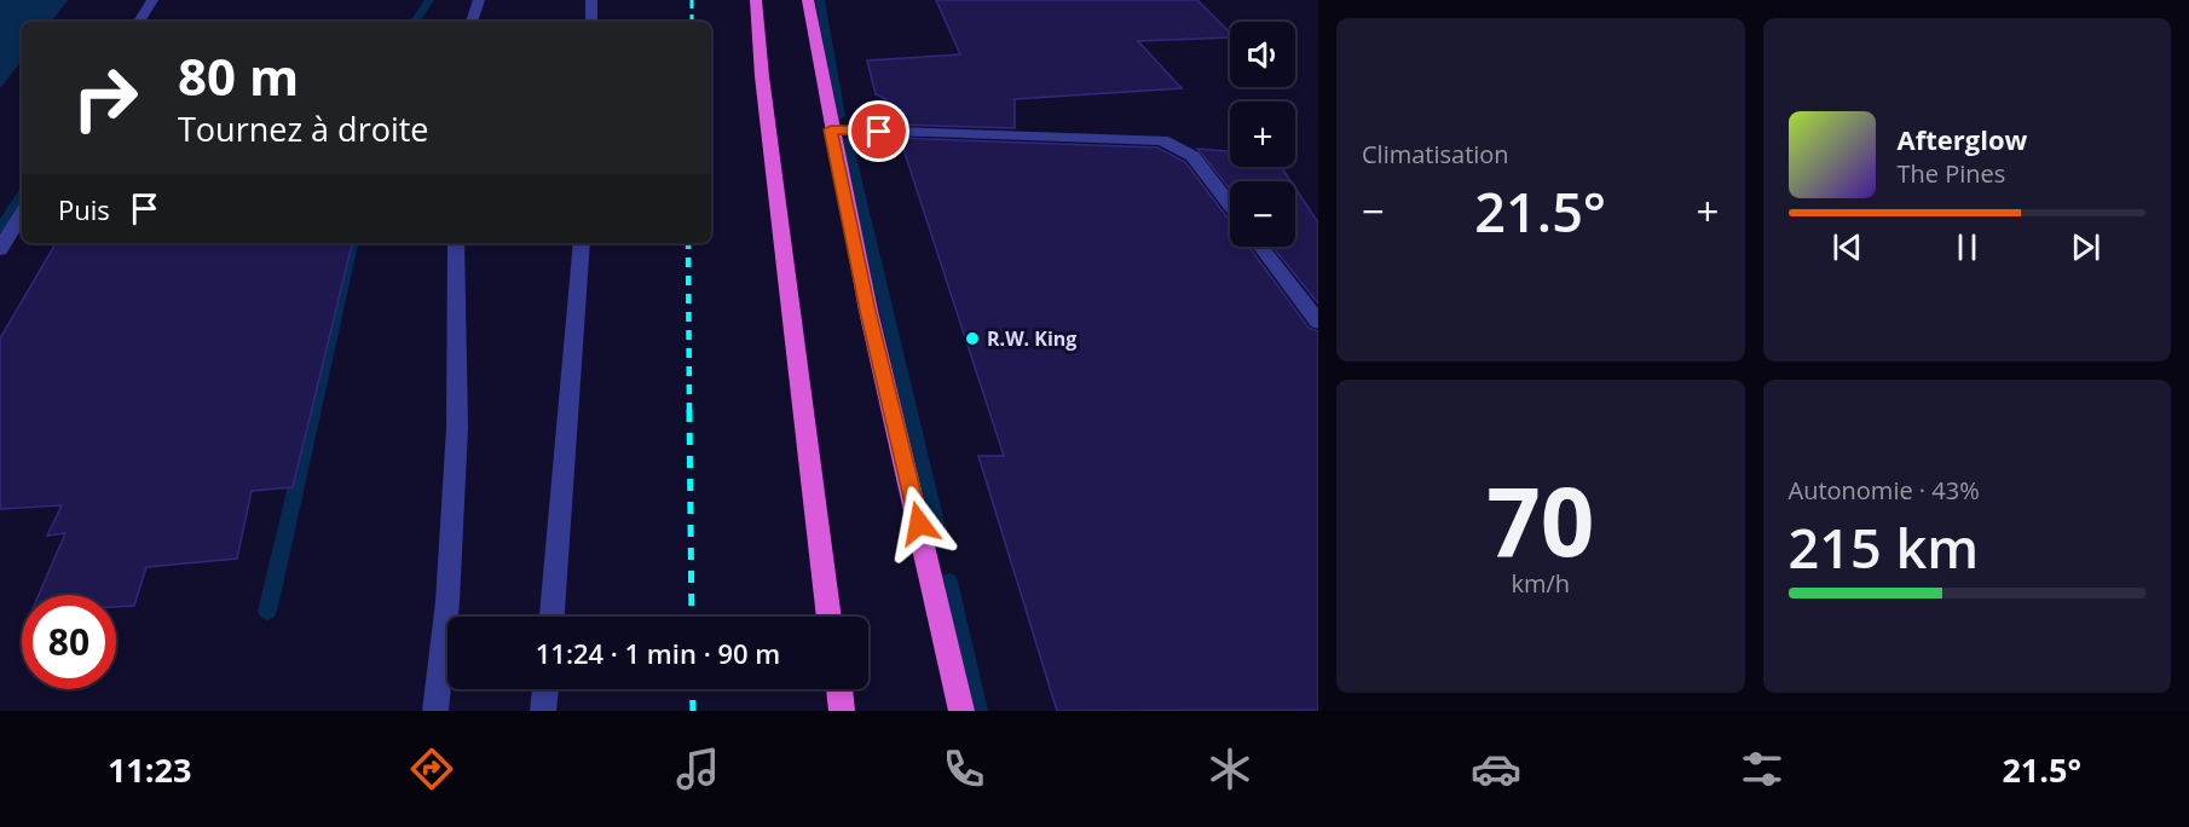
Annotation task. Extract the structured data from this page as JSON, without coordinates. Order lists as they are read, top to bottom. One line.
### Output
{"places":["R.W. King"],"page":{"tile":["Climatisation",["70","km/h"],["Autonomie · 43%","215 km"]],"map_buttons":["+","−"],"turn":["80 m","Tournez à droite"],"song":["Afterglow","The Pines"],"then":"Puis","heat":["−","21.5°","+"],"limit":"80","trip":"11:24 · 1 min · 90 m","tabs":["11:23","21.5°"]}}
